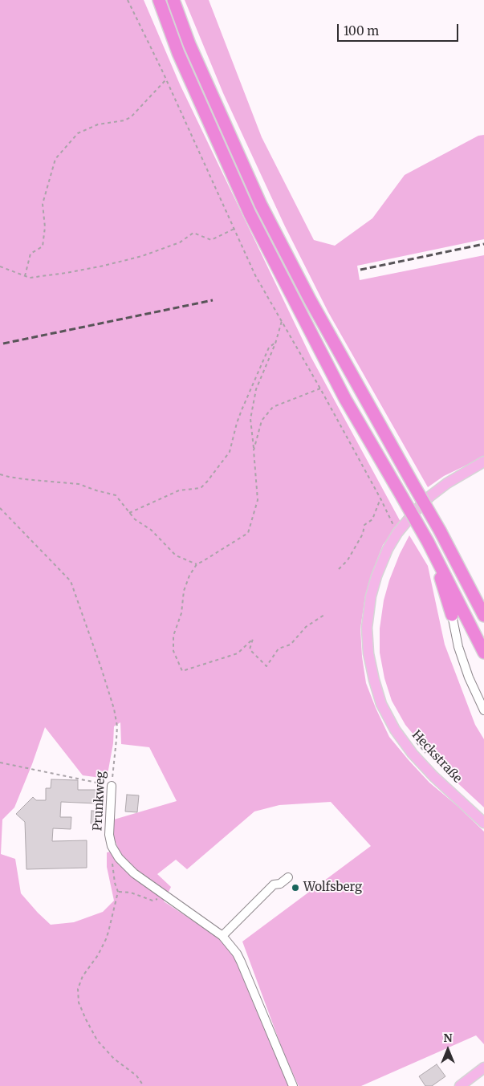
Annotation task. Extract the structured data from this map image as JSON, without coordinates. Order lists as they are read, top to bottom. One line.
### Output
{"streets":{"main road":["Heckstraße"],"street":["Prunkweg"]},"places":["Wolfsberg"],"scale_bar":"100 m","north":"top"}
